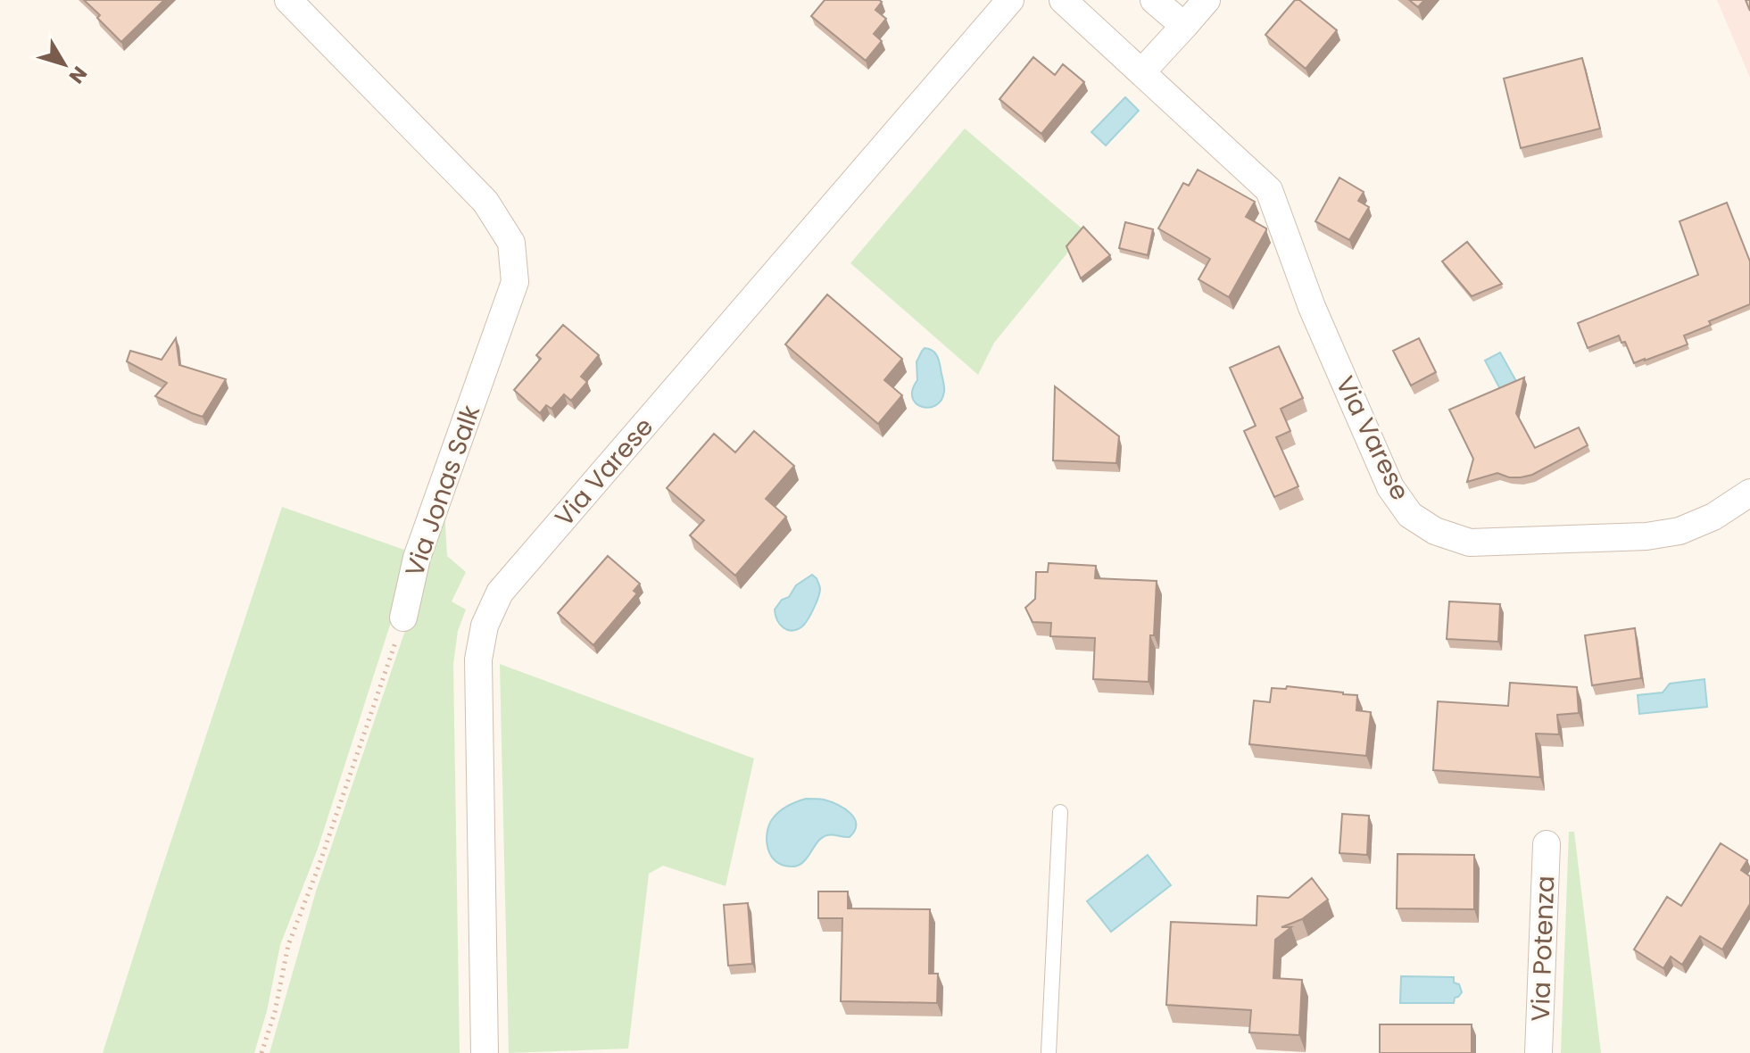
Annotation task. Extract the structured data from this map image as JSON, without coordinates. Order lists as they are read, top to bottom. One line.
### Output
{"streets":{"street":["Via Varese","Via Jonas Salk","Via Potenza"]},"north":"bottom right"}
